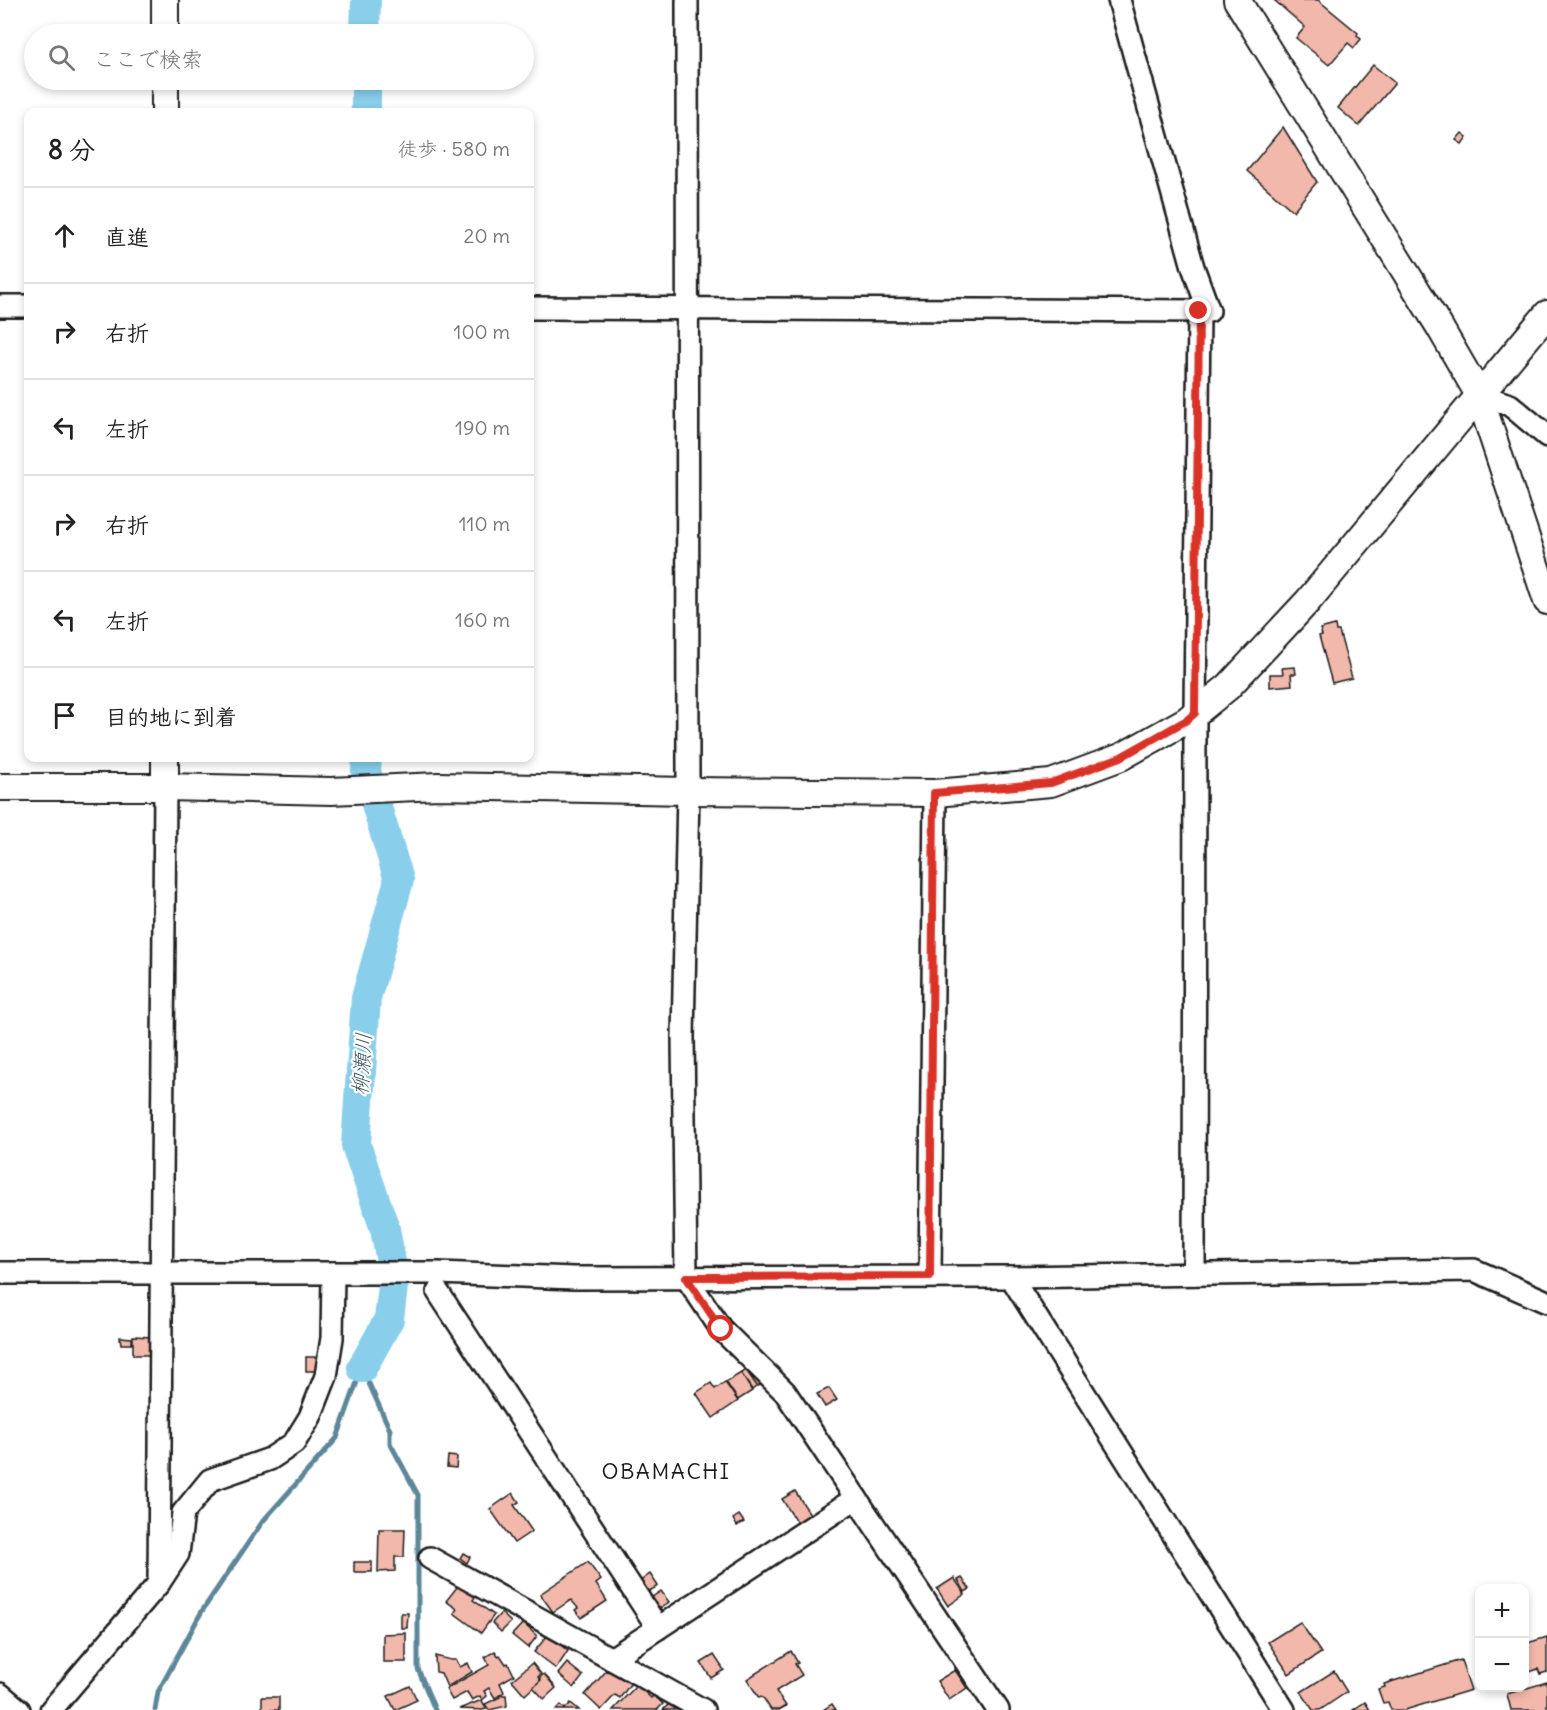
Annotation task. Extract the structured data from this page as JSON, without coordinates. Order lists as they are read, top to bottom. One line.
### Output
{"districts":["OBAMACHI"],"water":["柳瀬川"],"page":{"search":"ここで検索","heading":["8 分","徒歩 · 580 m"],"list":[["直進","20 m"],["右折","100 m"],["左折","190 m"],["右折","110 m"],["左折","160 m"],"目的地に到着"],"map_buttons":["+","−"]}}
